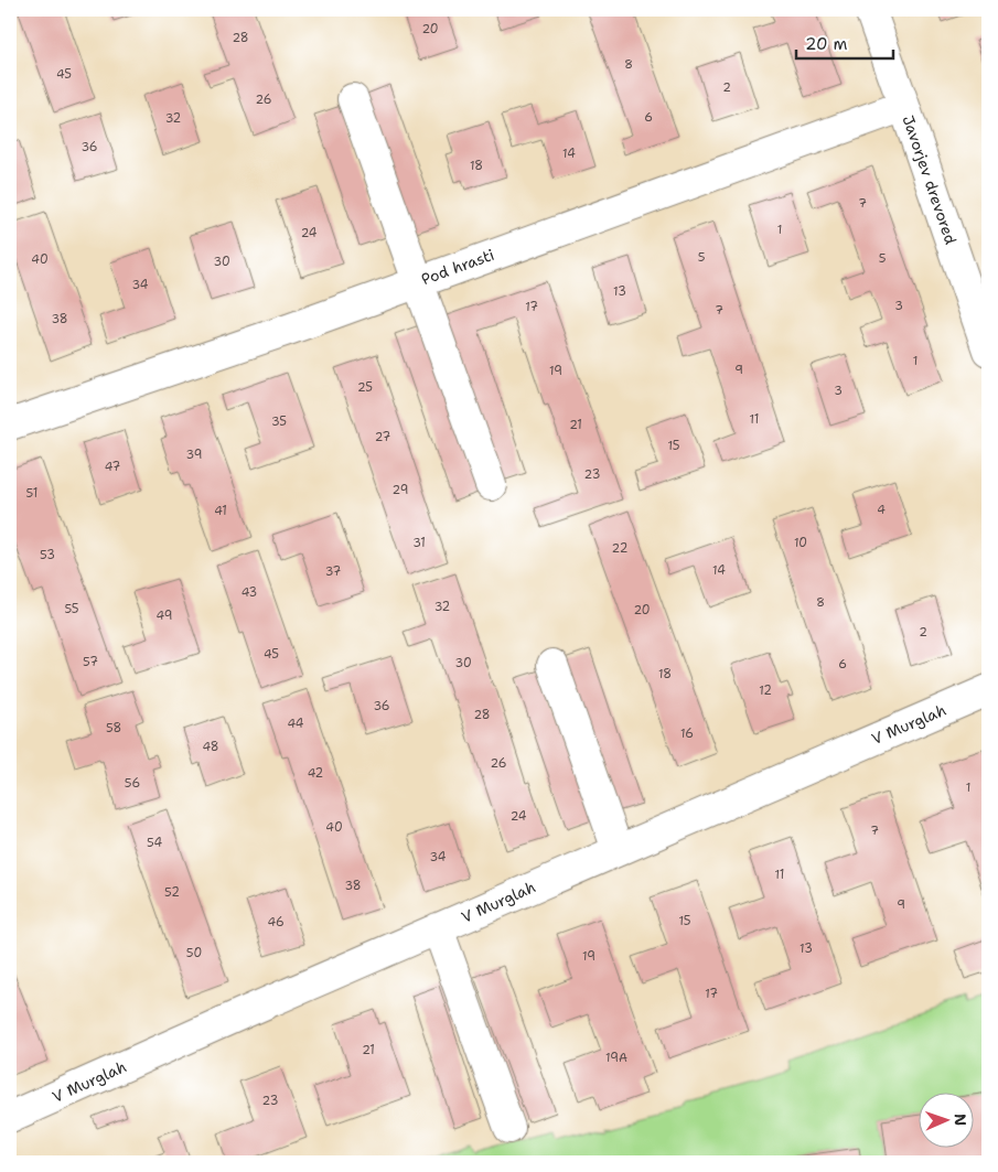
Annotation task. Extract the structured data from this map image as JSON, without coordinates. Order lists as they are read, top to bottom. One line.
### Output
{"streets":{"street":["Javorjev drevored","Pod hrasti","V Murglah"]},"crossings":[["Javorjev drevored","Pod hrasti"]],"house_numbers":["20","28","8","45","2","26","6","32","36","14","18","7","1","24","5","5","40","30","34","13","3","17","7","38","1","9","19","25","3","11","35","21","27","15","39","47","23","29","51","4","41","31","10","22","53","14","37","43","8","32","55","20","49","2","45","57","30","6","18","12","36","28","44","58","16","48","26","42","56","1","24","40","7","54","34","11","38","52","9","15","46","13","50","19","17","21","19A","23"],"scale_bar":"20 m","north":"right"}
